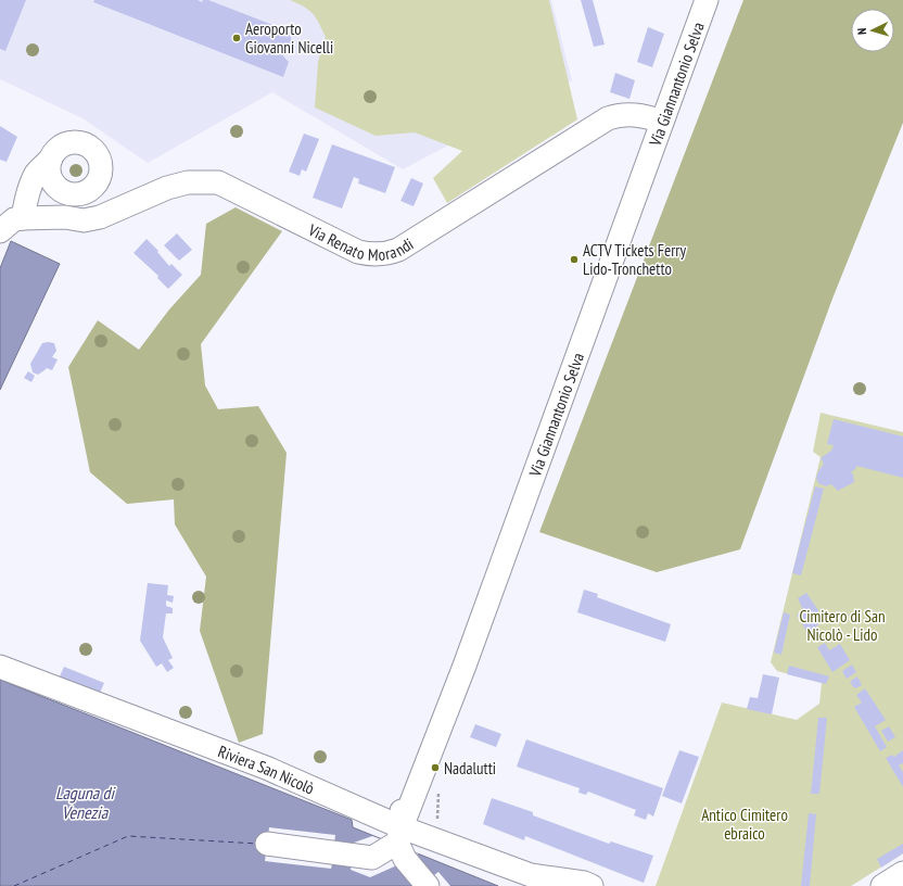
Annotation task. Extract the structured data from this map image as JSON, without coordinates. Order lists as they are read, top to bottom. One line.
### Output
{"streets":{"street":["Via Giannantonio Selva","Via Renato Morandi","Riviera San Nicolò"]},"crossings":[["Via Giannantonio Selva","Via Renato Morandi"],["Via Giannantonio Selva","Riviera San Nicolò"]],"water":["Laguna di Venezia"],"parks":["Cimitero di San Nicolò - Lido","Antico Cimitero ebraico"],"places":["Aeroporto Giovanni Nicelli","ACTV Tickets Ferry Lido-Tronchetto","Nadalutti"],"north":"left"}
